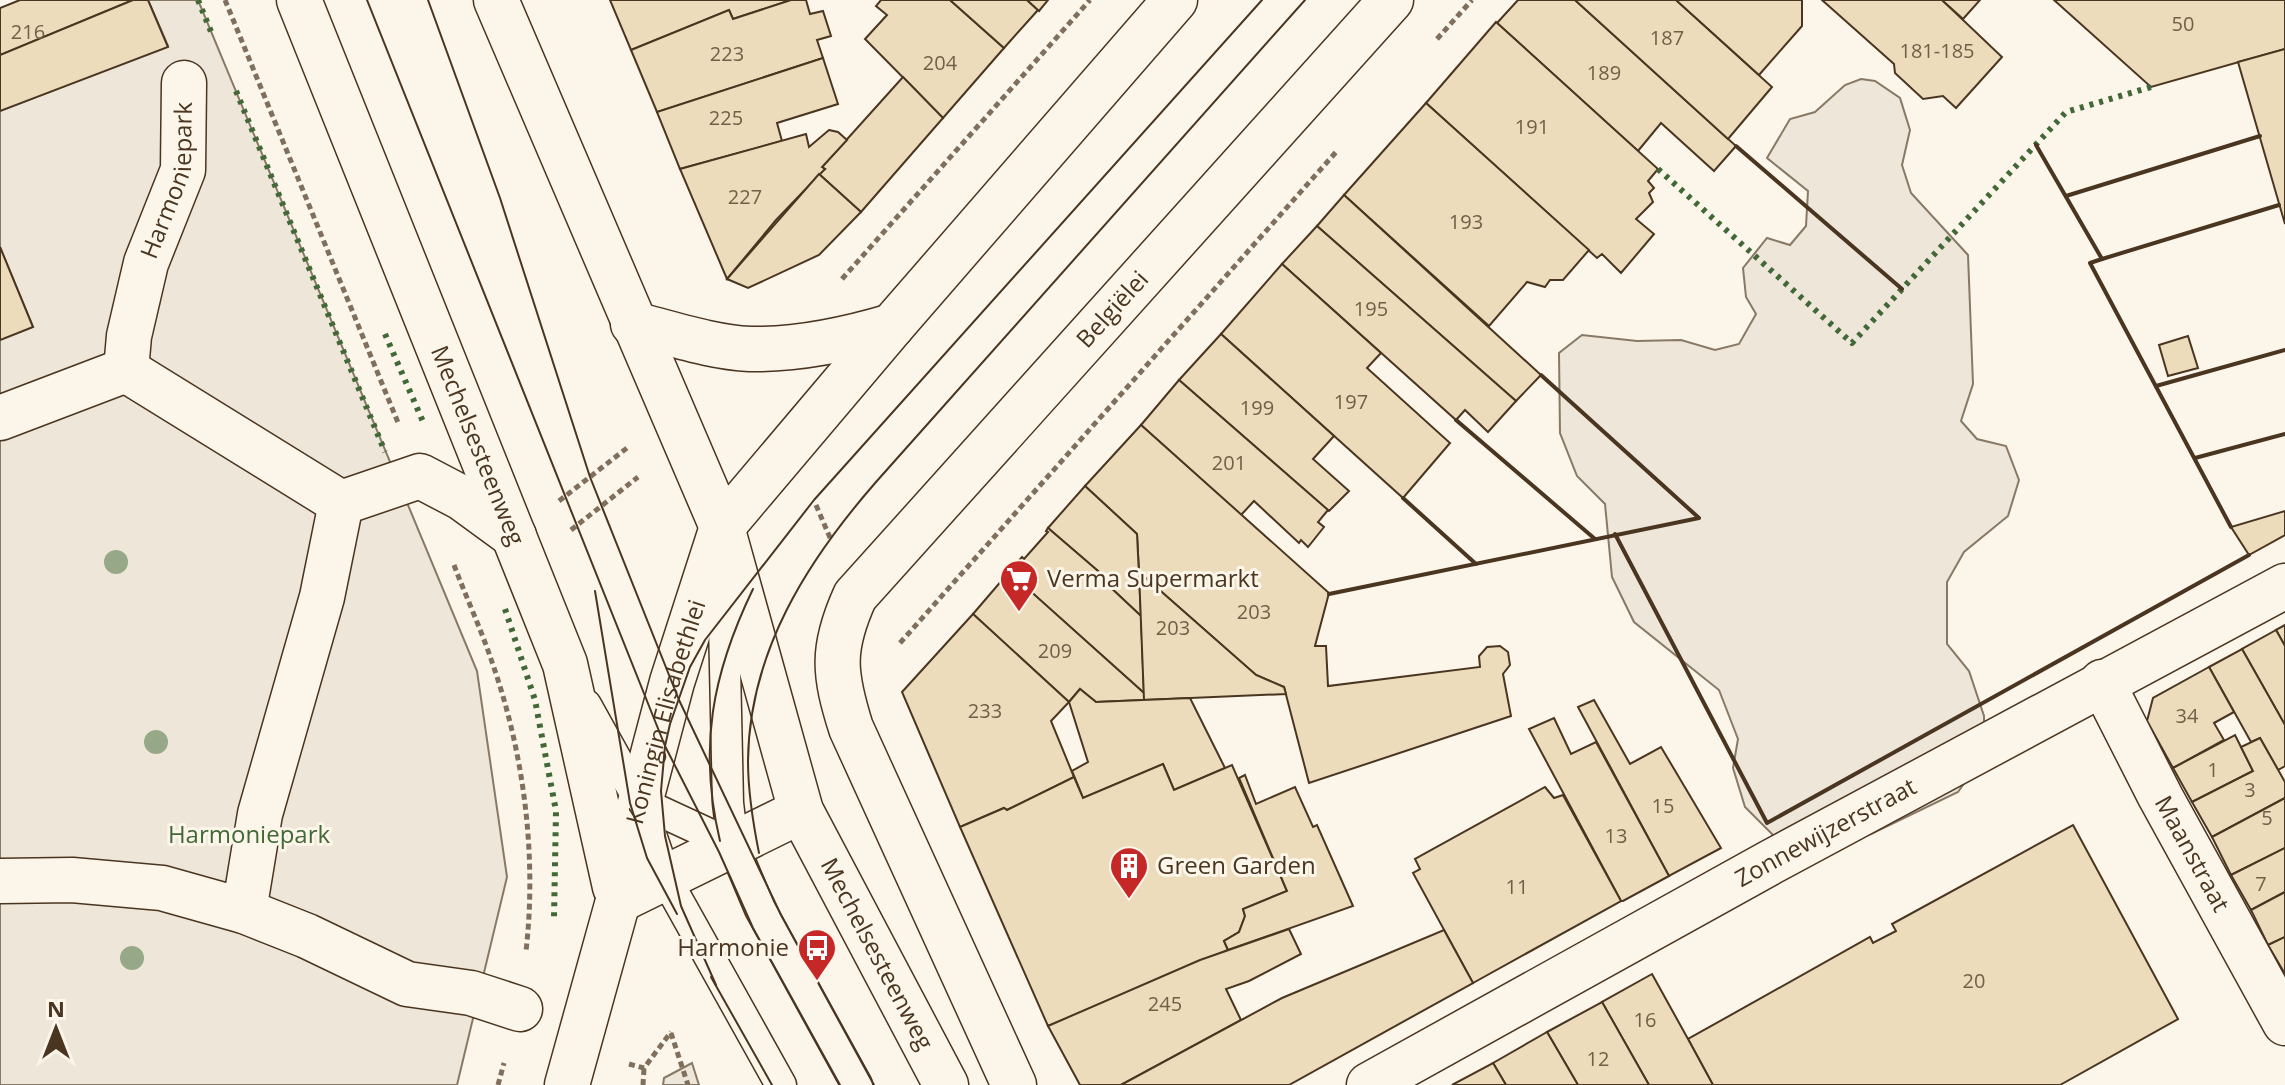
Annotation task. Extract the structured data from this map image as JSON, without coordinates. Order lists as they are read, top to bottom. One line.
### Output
{"streets":{"street":["Harmoniepark","Belgiëlei","Mechelsesteenweg","Koningin Elisabethlei","Zonnewijzerstraat","Maanstraat"]},"crossings":[["Mechelsesteenweg","Koningin Elisabethlei"],["Zonnewijzerstraat","Maanstraat"]],"parks":["Harmoniepark"],"places":{"supermarket":["Verma Supermarkt"],"building":["Green Garden"],"bus stop":["Harmonie"]},"house_numbers":["50","216","187","181-185","223","204","189","225","191","227","193","195","197","199","201","203","203","209","233","34","1","3","15","5","13","7","11","20","245","16","12"],"north":"top"}
